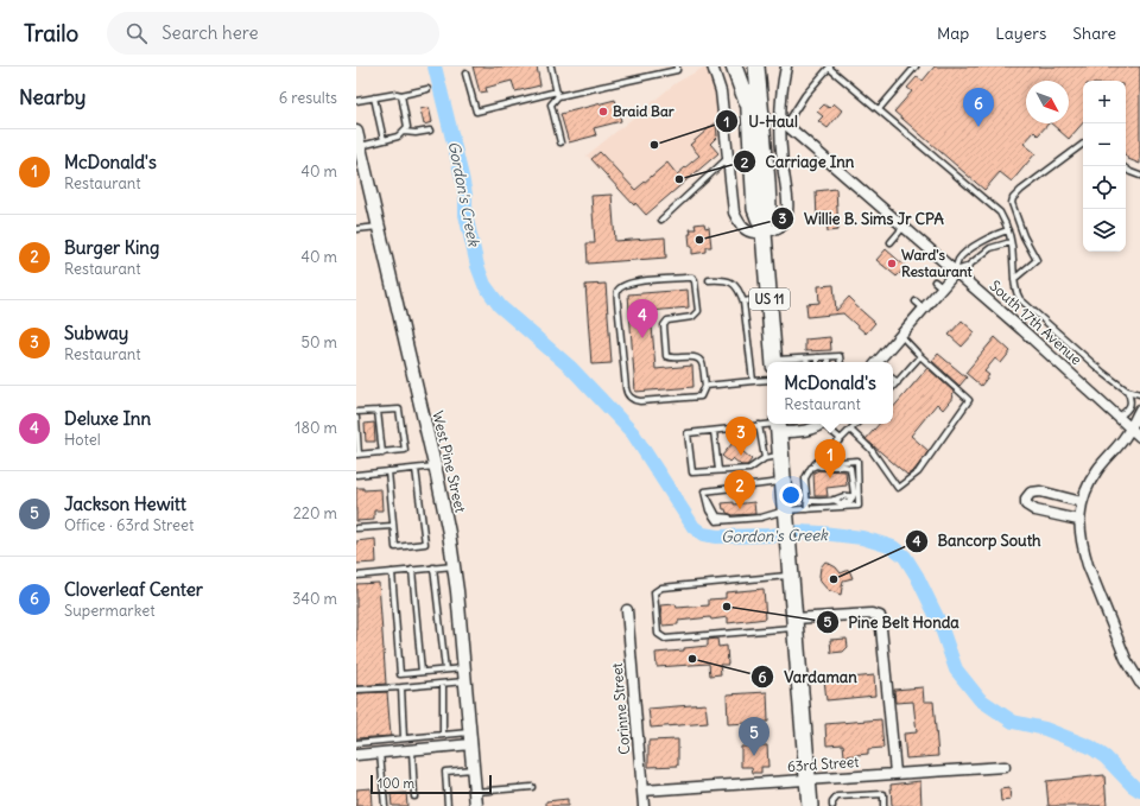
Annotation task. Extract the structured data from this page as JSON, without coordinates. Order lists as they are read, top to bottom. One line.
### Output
{"streets":{"main road":["US 11"],"street":["South 17th Avenue","West Pine Street","Corinne Street","63rd Street"]},"crossings":[["Corinne Street","63rd Street"]],"water":["Gordon's Creek"],"places":["Braid Bar","U-Haul","Carriage Inn","Willie B. Sims Jr CPA","Ward's Restaurant","Bancorp South","Pine Belt Honda","Vardaman"],"scale_bar":"100 m","north":"bottom right","page":{"header":"Trailo","search":"Search here","nav":["Map","Layers","Share"],"heading":["Nearby","6 results"],"map_buttons":["+","−"],"pins":["6","4","3","1","2","5"],"list":[{"mark":"1","name":"McDonald's","note":"Restaurant","value":"40 m"},{"mark":"2","name":"Burger King","note":"Restaurant","value":"40 m"},{"mark":"3","name":"Subway","note":"Restaurant","value":"50 m"},{"mark":"4","name":"Deluxe Inn","note":"Hotel","value":"180 m"},{"mark":"5","name":"Jackson Hewitt","note":"Office · 63rd Street","value":"220 m"},{"mark":"6","name":"Cloverleaf Center","note":"Supermarket","value":"340 m"}],"popup":["McDonald's","Restaurant"],"scale":"100 m"}}
